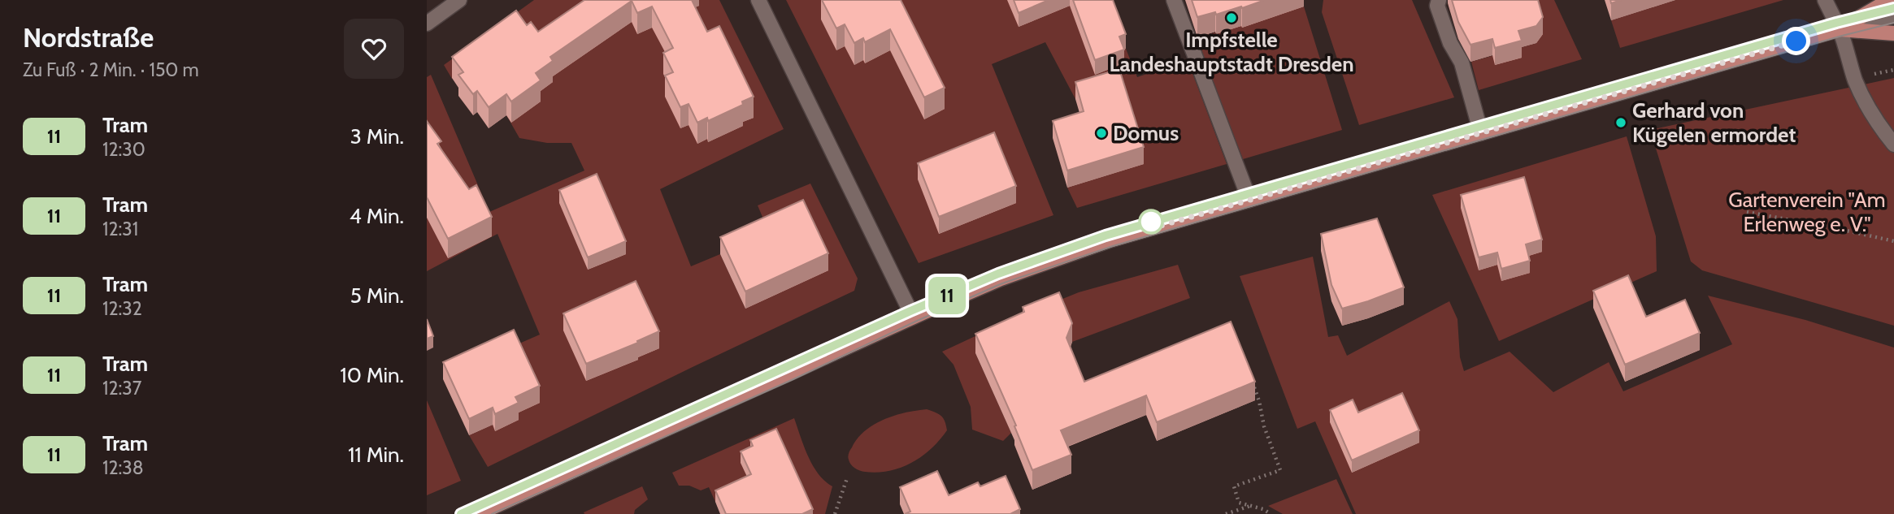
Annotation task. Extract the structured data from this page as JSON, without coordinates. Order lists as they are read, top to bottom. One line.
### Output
{"parks":["Gartenverein \"Am Erlenweg e. V.\""],"places":["Impfstelle Landeshauptstadt Dresden","Gerhard von Kügelen ermordet","Domus"],"lines":["tram line 11"],"page":{"heading":["Nordstraße","Zu Fuß · 2 Min. · 150 m"],"on_map":"11","list":[{"mark":"11","name":"Tram","note":"12:30","value":"3 Min."},{"mark":"11","name":"Tram","note":"12:31","value":"4 Min."},{"mark":"11","name":"Tram","note":"12:32","value":"5 Min."},{"mark":"11","name":"Tram","note":"12:37","value":"10 Min."},{"mark":"11","name":"Tram","note":"12:38","value":"11 Min."}]}}
